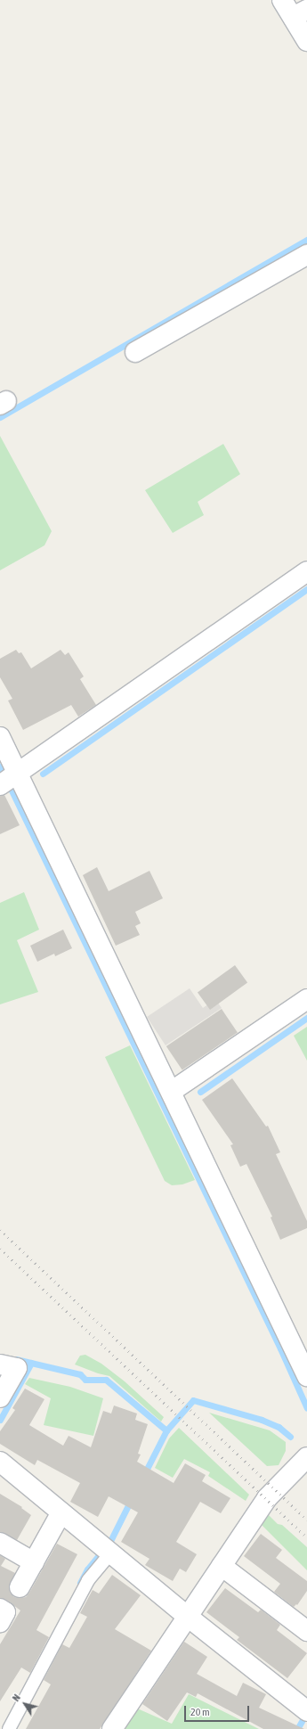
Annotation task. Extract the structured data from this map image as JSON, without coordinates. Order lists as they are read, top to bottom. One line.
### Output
{"scale_bar":"20 m","north":"top left"}
